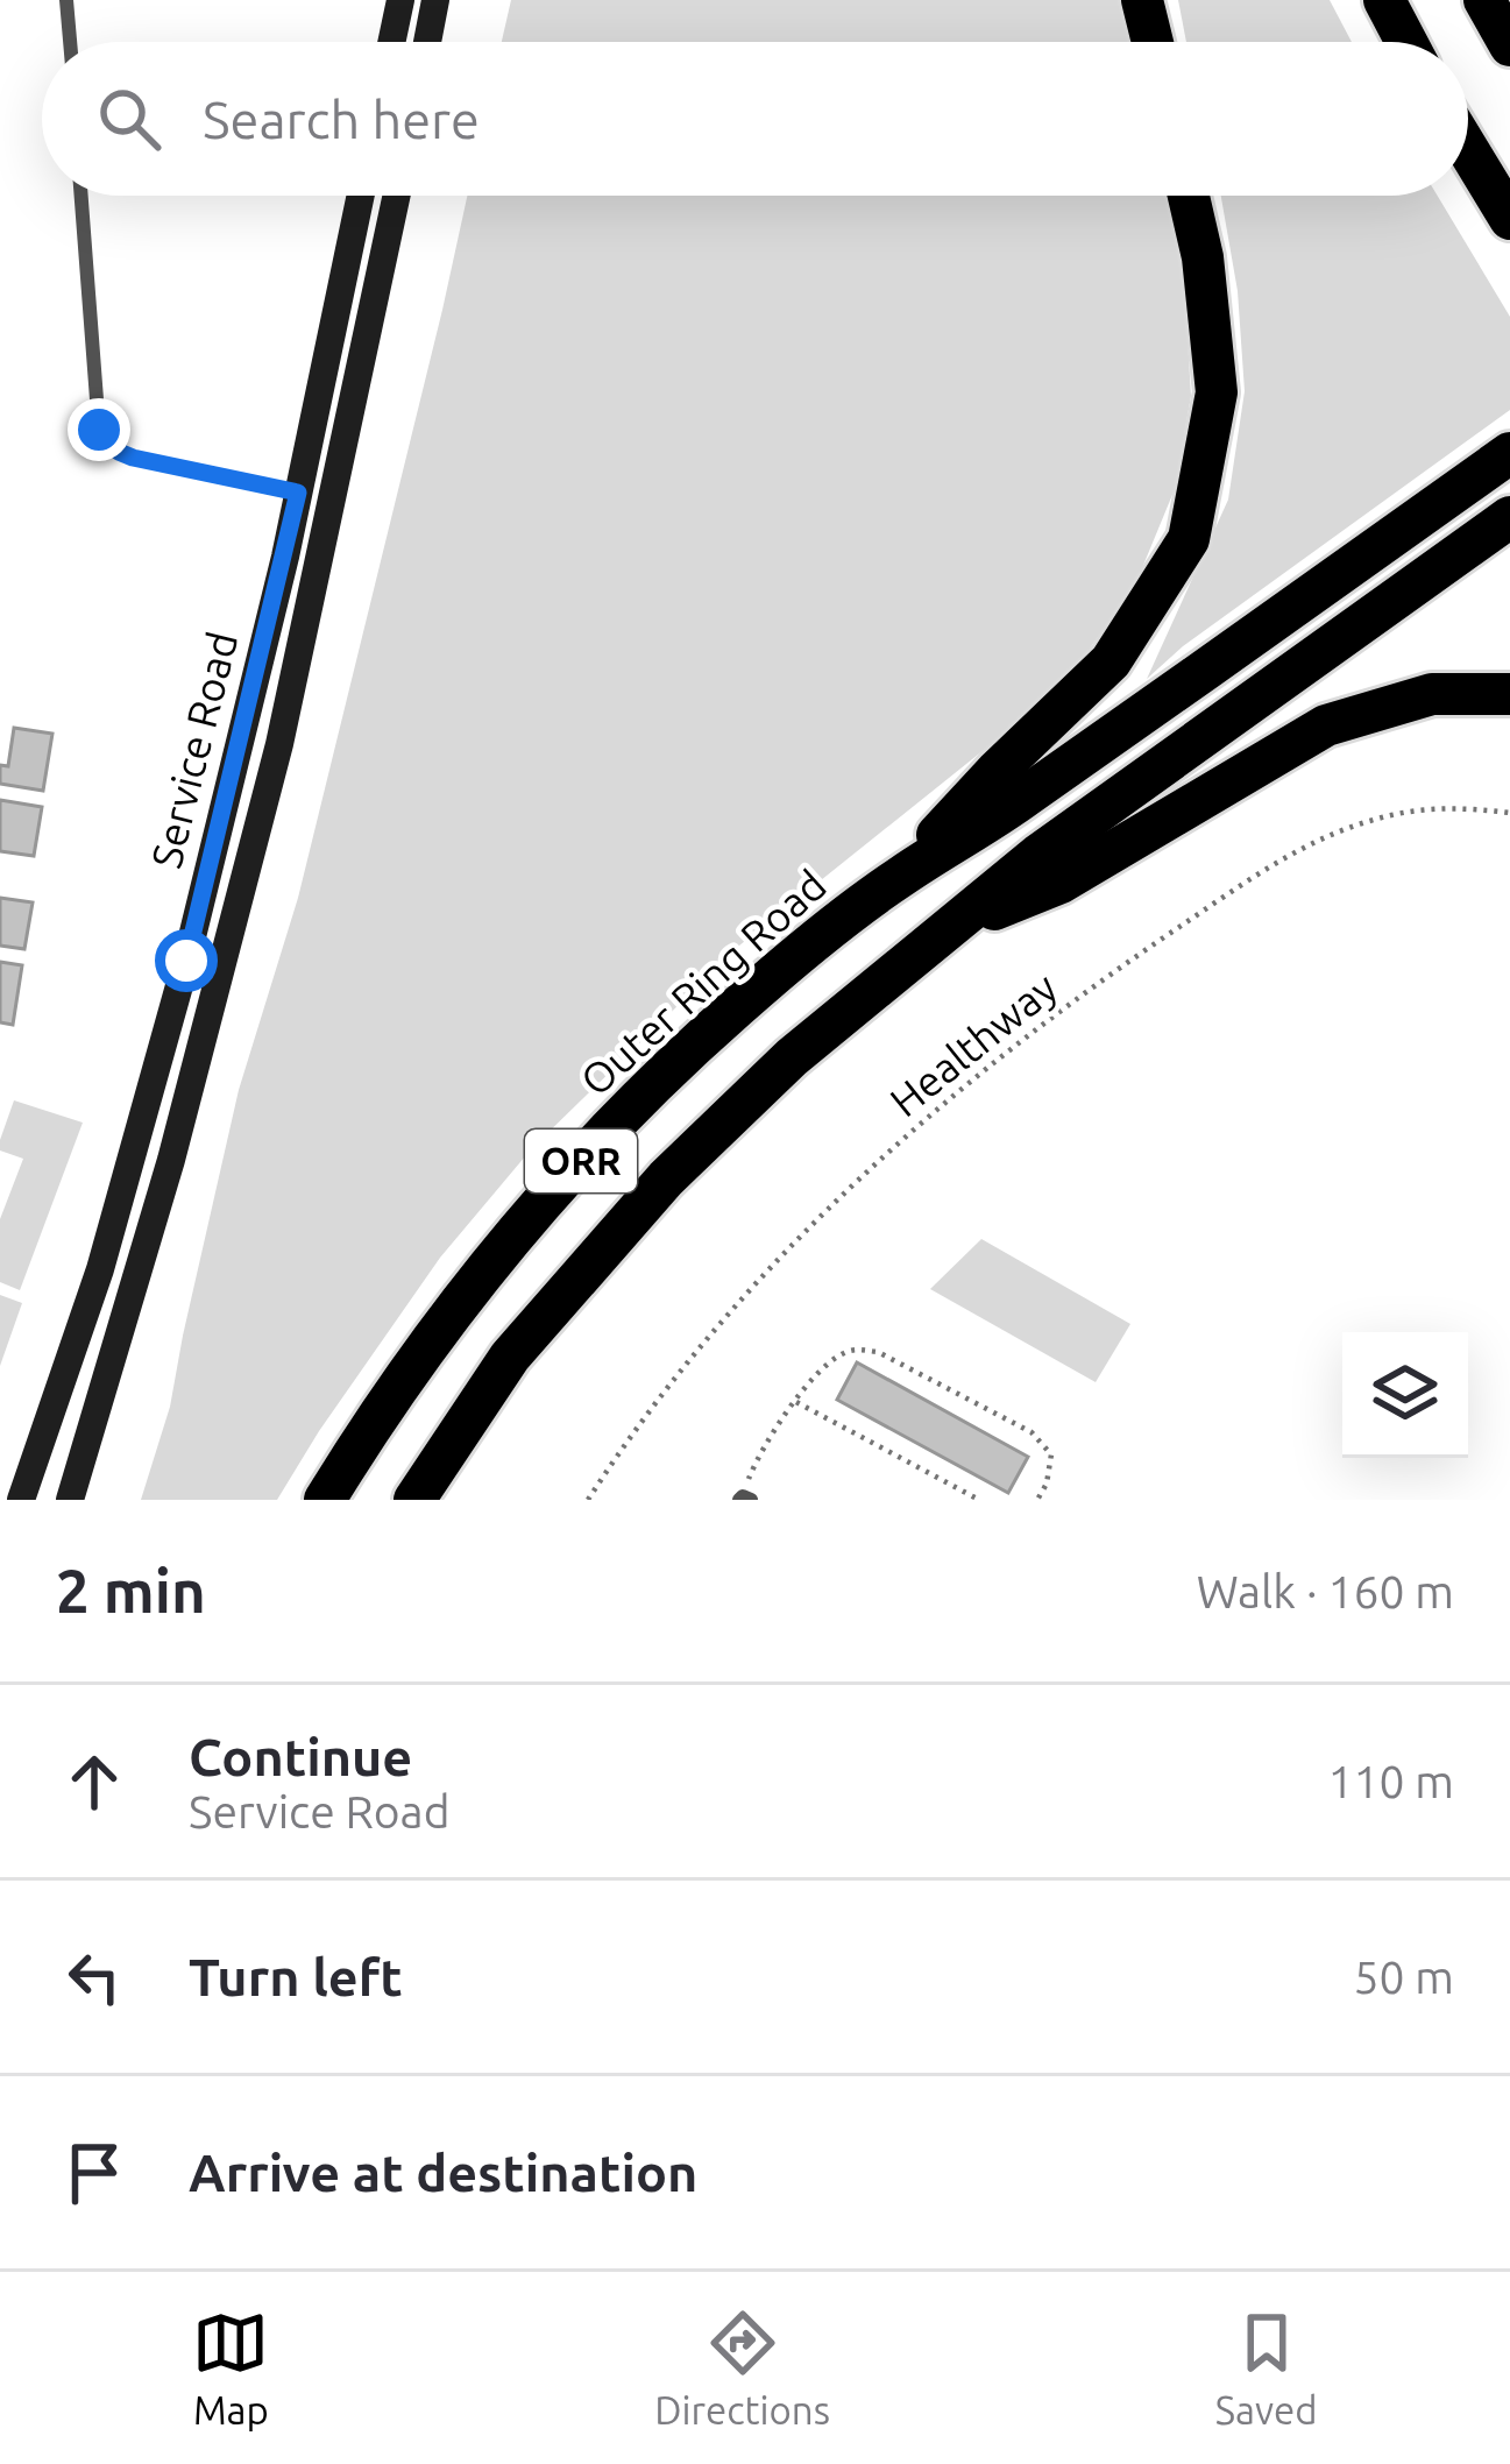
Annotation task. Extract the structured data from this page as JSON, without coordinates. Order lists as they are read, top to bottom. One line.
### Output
{"streets":{"highway":["Outer Ring Road","ORR"],"main road":["Service Road"],"path":["Healthway"]},"page":{"search":"Search here","heading":["2 min","Walk · 160 m"],"list":[["Continue","Service Road","110 m"],["Turn left","50 m"],"Arrive at destination"],"nav":["Map","Directions","Saved"]}}
